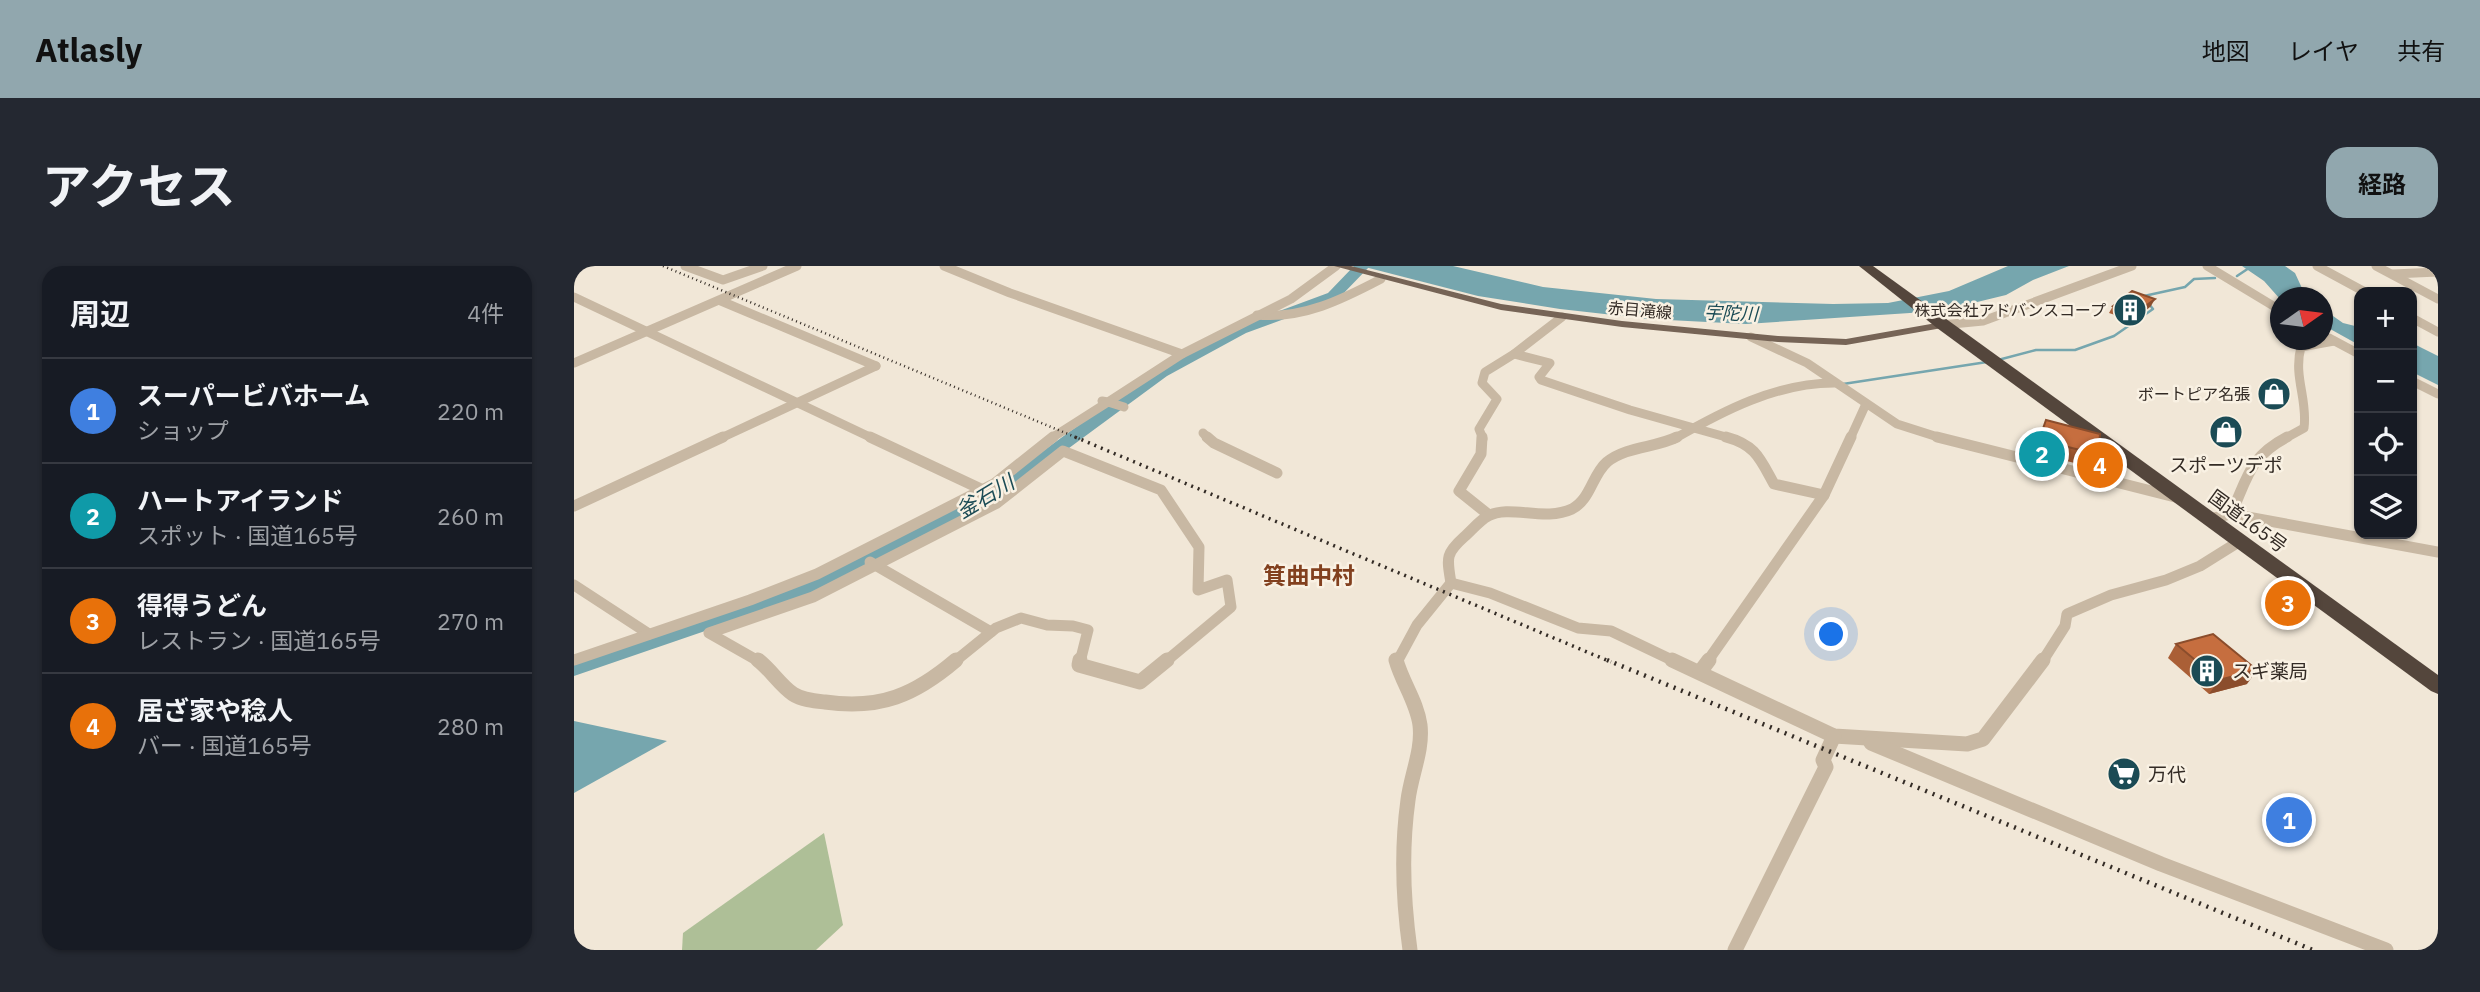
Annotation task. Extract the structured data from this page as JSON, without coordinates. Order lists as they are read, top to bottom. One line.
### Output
{"streets":{"highway":["国道165号"],"main road":["赤目滝線"]},"crossings":[["赤目滝線","国道165号"]],"districts":["箕曲中村"],"water":["宇陀川","釜石川"],"places":{"building":["株式会社アドバンスコープ","スギ薬局"],"shop":["ボートピア名張","スポーツデポ"],"supermarket":["万代"]},"north":"right","page":{"header":"Atlasly","nav":["地図","レイヤ","共有"],"title":"アクセス","buttons":"経路","heading":["周辺","4件"],"map_buttons":["+","−"],"list":[{"mark":"1","name":"スーパービバホーム","note":"ショップ","value":"220 m"},{"mark":"2","name":"ハートアイランド","note":"スポット · 国道165号","value":"260 m"},{"mark":"3","name":"得得うどん","note":"レストラン · 国道165号","value":"270 m"},{"mark":"4","name":"居ざ家や稔人","note":"バー · 国道165号","value":"280 m"}],"pins":["2","4","3","1"]}}
